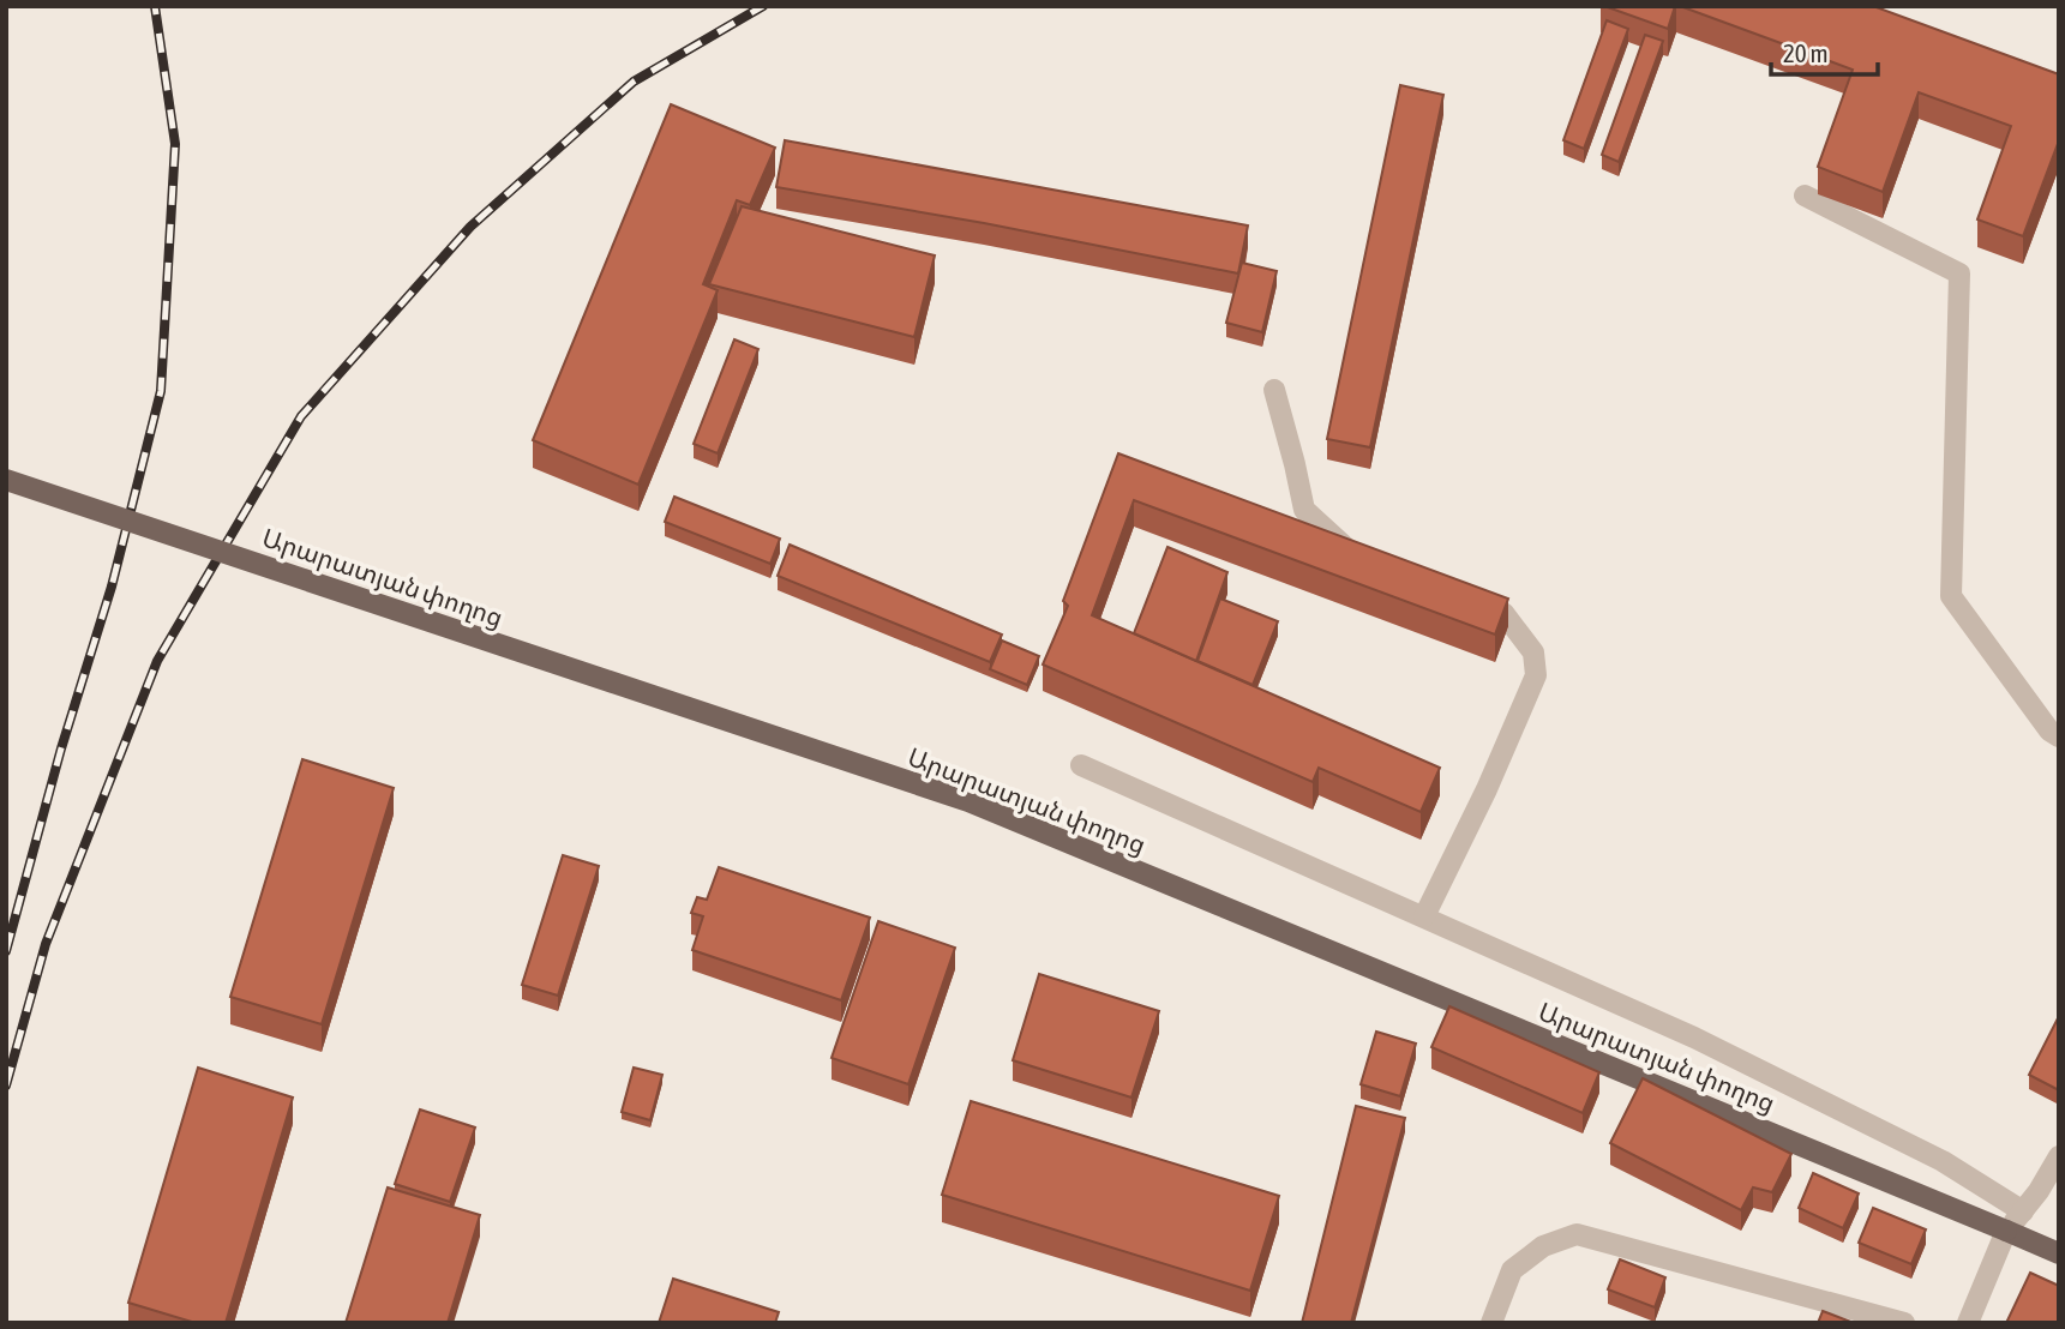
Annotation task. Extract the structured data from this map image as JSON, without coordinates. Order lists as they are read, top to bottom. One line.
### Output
{"streets":{"main road":["Արարատյան փողոց"]},"scale_bar":"20 m"}
